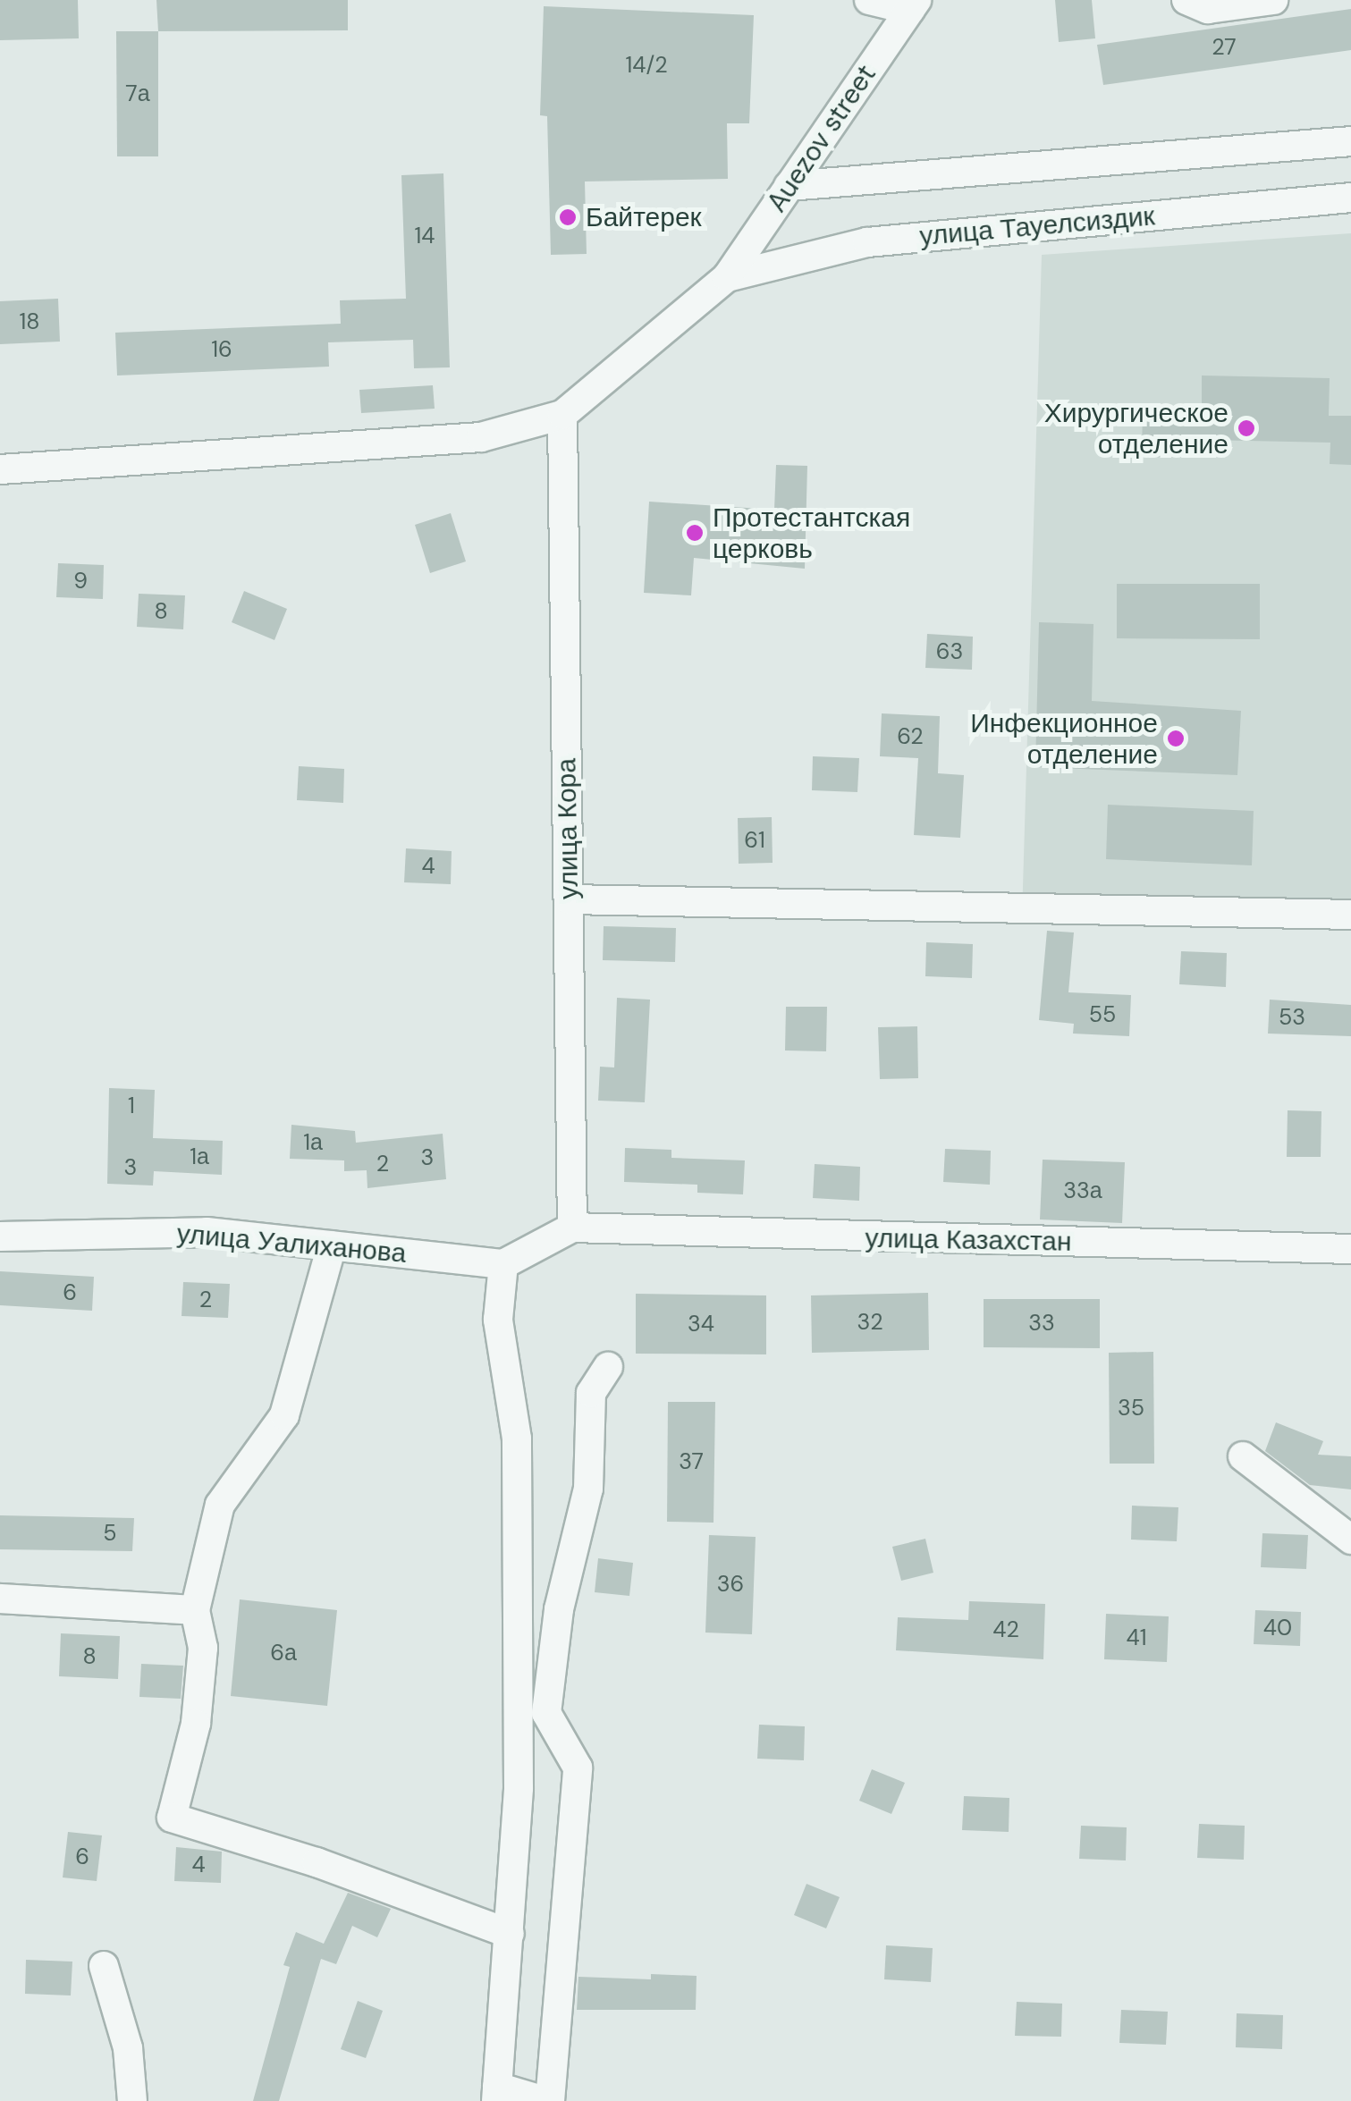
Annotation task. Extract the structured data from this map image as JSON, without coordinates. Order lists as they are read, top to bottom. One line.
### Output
{"streets":{"street":["Auezov street","улица Тауелсиздик","улица Кора","улица Казахстан","улица Уалиханова"]},"crossings":[["Auezov street","улица Тауелсиздик"],["улица Кора","улица Казахстан"]],"places":["Байтерек","Хирургическое отделение","Протестантская церковь","Инфекционное отделение"],"house_numbers":["27","14/2","7а","14","18","16","9","8","63","62","61","4","55","53","1","1а","1а","3","2","3","33а","6","2","32","33","34","35","37","5","36","40","42","41","6а","8","6","4"]}
